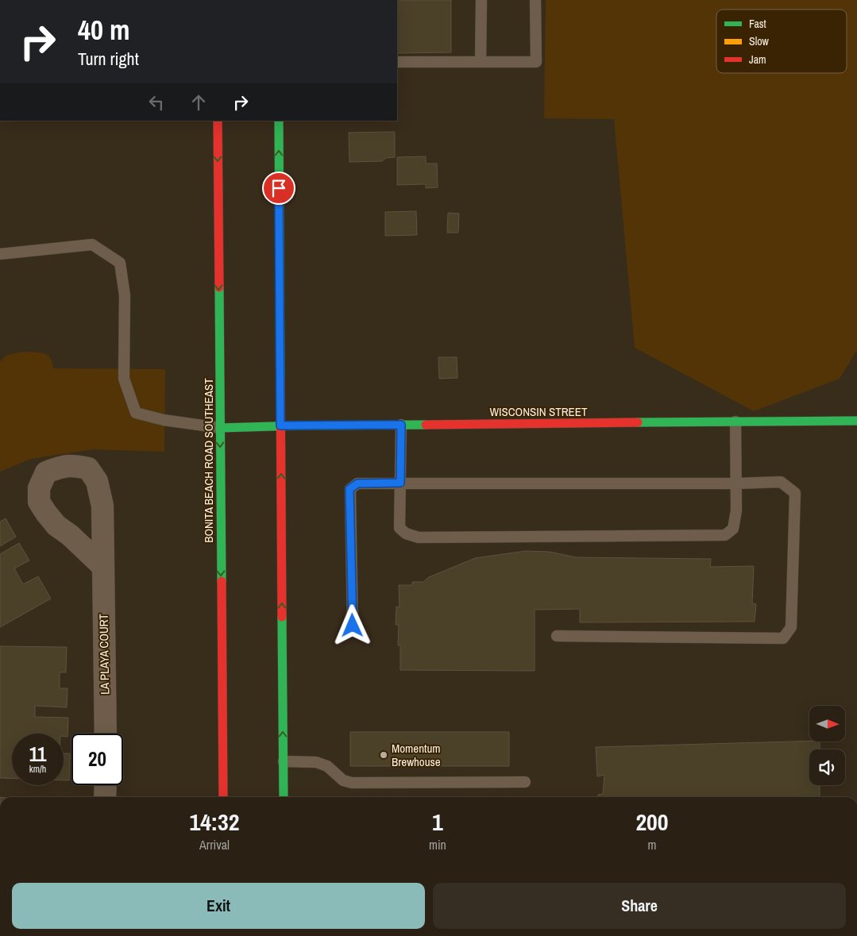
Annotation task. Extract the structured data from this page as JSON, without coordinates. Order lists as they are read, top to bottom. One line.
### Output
{"streets":{"main road":["WISCONSIN STREET","BONITA BEACH ROAD SOUTHEAST"],"street":["LA PLAYA COURT"]},"crossings":[["WISCONSIN STREET","BONITA BEACH ROAD SOUTHEAST"]],"places":["Momentum Brewhouse"],"legend":["Fast","Slow","Jam"],"north":"right","page":{"turn":["40 m","Turn right"],"speed":"11 km/h","limit":"20","eta":["14:32","Arrival","1","min","200","m"],"buttons":["Exit","Share"]}}
